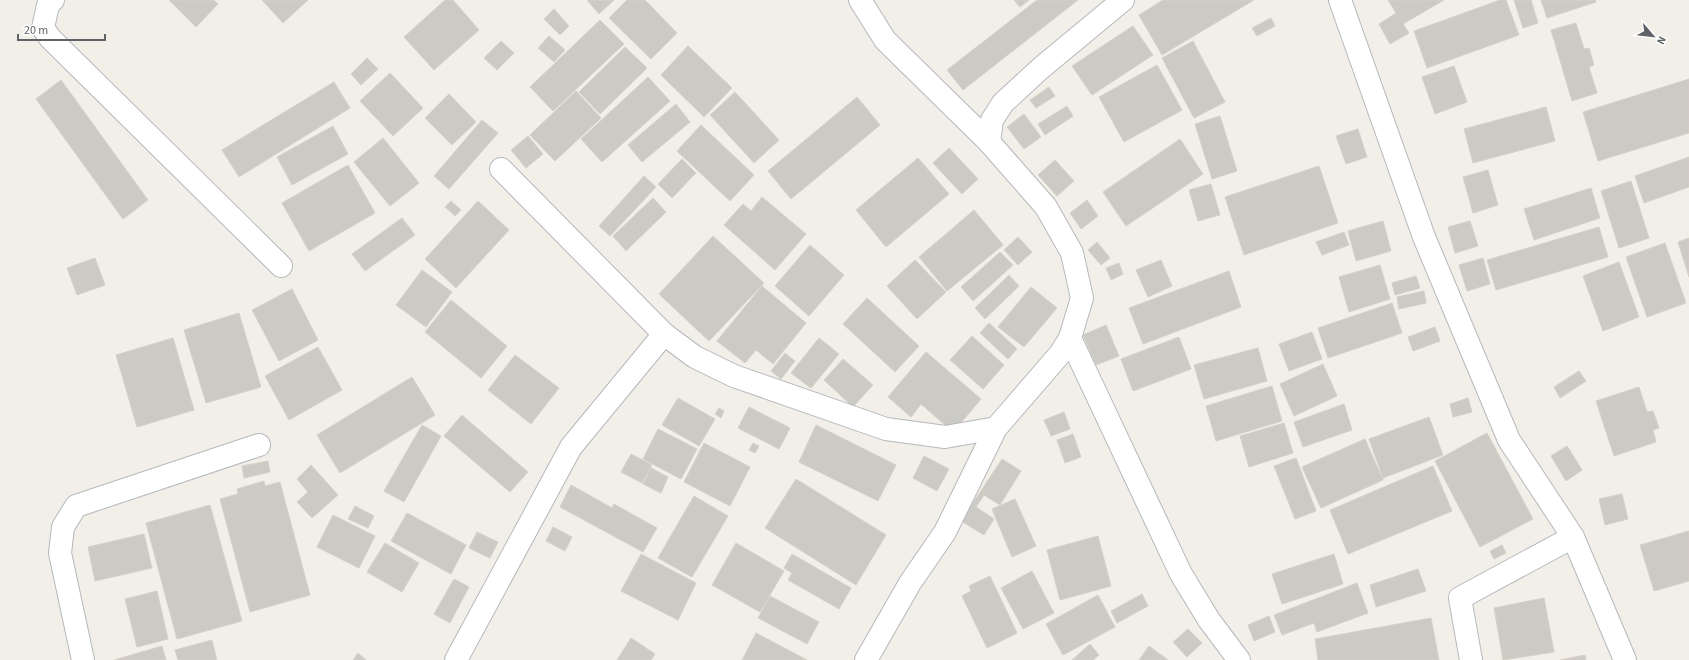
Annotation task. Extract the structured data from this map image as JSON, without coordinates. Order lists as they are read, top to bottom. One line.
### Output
{"scale_bar":"20 m","north":"bottom right"}
